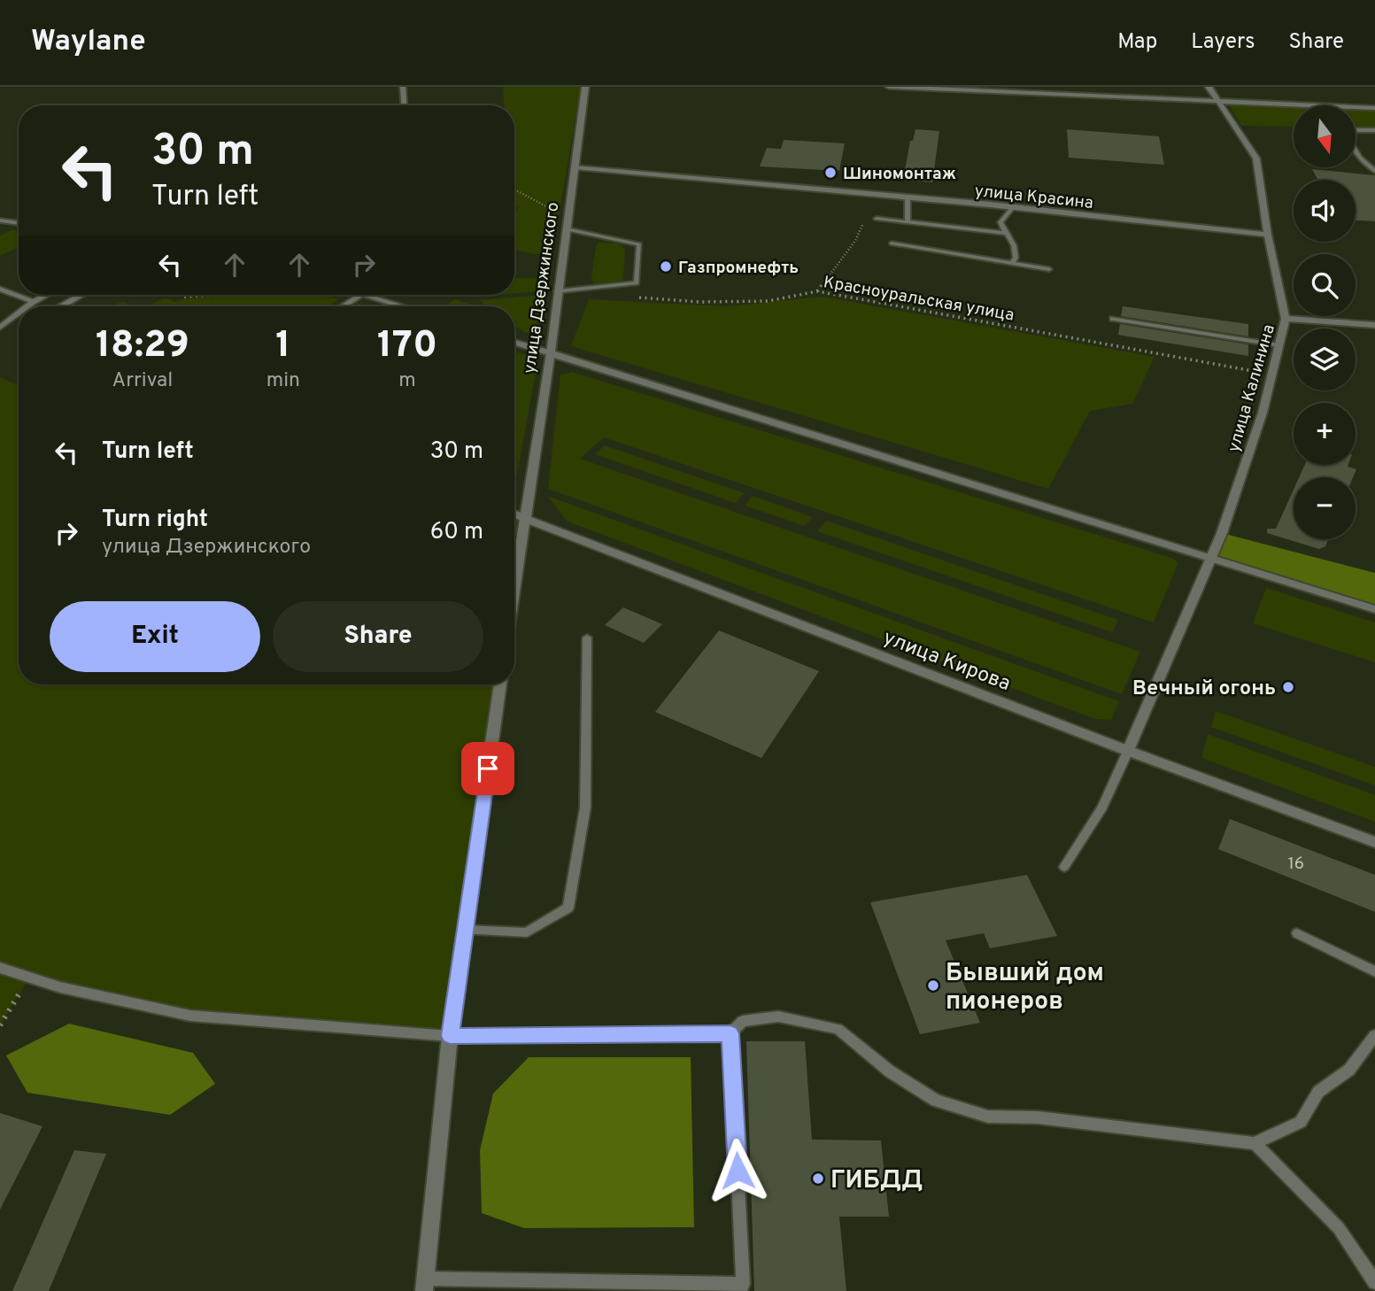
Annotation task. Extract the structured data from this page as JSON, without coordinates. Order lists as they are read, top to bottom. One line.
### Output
{"streets":{"street":["улица Красина","улица Дзержинского","улица Калинина","улица Кирова"],"path":["Красноуральская улица"]},"crossings":[["улица Красина","улица Дзержинского"],["улица Красина","улица Калинина"],["улица Дзержинского","улица Кирова"],["Красноуральская улица","улица Калинина"],["улица Калинина","улица Кирова"]],"places":["Шиномонтаж","Газпромнефть","Вечный огонь","Бывший дом пионеров","ГИБДД"],"house_numbers":["16"],"north":"bottom","page":{"header":"Waylane","nav":["Map","Layers","Share"],"map_buttons":["+","−"],"turn":["30 m","Turn left"],"eta":["18:29","Arrival","1","min","170","m"],"list":[{"name":"Turn left","value":"30 m"},{"name":"Turn right","note":"улица Дзержинского","value":"60 m"}],"buttons":["Exit","Share"]}}
